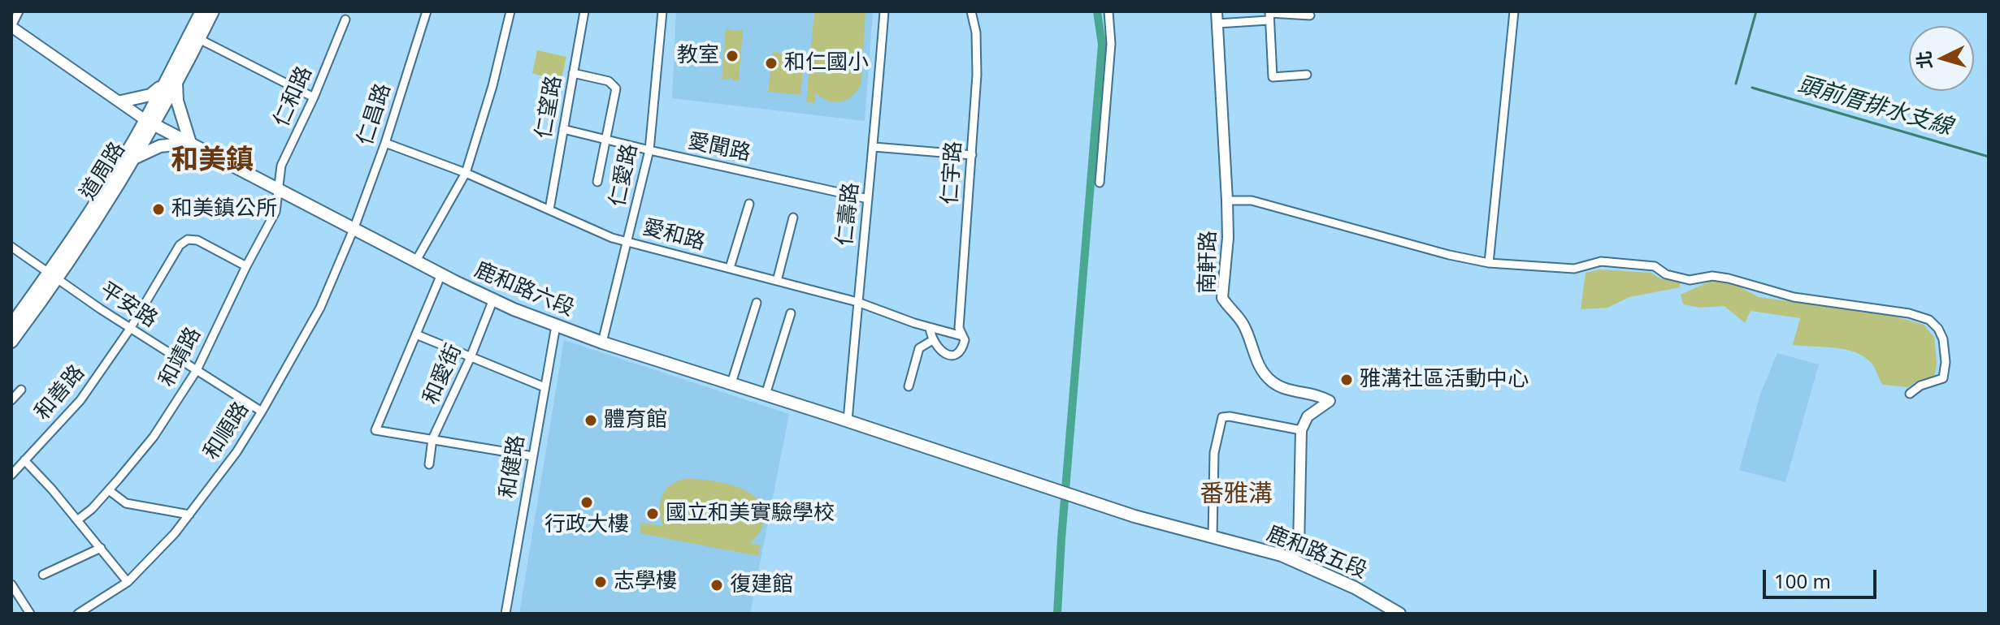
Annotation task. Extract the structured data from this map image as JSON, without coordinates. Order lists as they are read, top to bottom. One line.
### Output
{"streets":{"main road":["道周路","鹿和路六段","鹿和路五段"],"street":["仁和路","仁望路","仁昌路","愛聞路","仁宇路","仁愛路","仁壽路","愛和路","南軒路","平安路","和靖路","和愛街","和善路","和順路","和健路"]},"crossings":[["仁和路","鹿和路六段"],["仁和路","和靖路"],["仁望路","愛聞路"],["仁望路","愛和路"],["仁昌路","愛和路"],["仁昌路","鹿和路六段"],["仁昌路","和順路"],["愛聞路","仁愛路"],["愛聞路","仁壽路"],["道周路","鹿和路六段"],["道周路","平安路"],["仁宇路","愛和路"],["仁愛路","愛和路"],["仁愛路","鹿和路六段"],["仁壽路","愛和路"],["仁壽路","鹿和路六段"],["鹿和路六段","和靖路"],["鹿和路六段","和愛街"],["鹿和路六段","和順路"],["鹿和路六段","和健路"],["鹿和路六段","鹿和路五段"],["平安路","和靖路"],["平安路","和善路"],["平安路","和順路"],["和靖路","和善路"]],"districts":["和美鎮","番雅溝"],"water":["頭前厝排水支線"],"places":["教室","和仁國小","和美鎮公所","雅溝社區活動中心","體育館","行政大樓","國立和美實驗學校","志學樓","復建館"],"scale_bar":"100 m","north":"left"}
